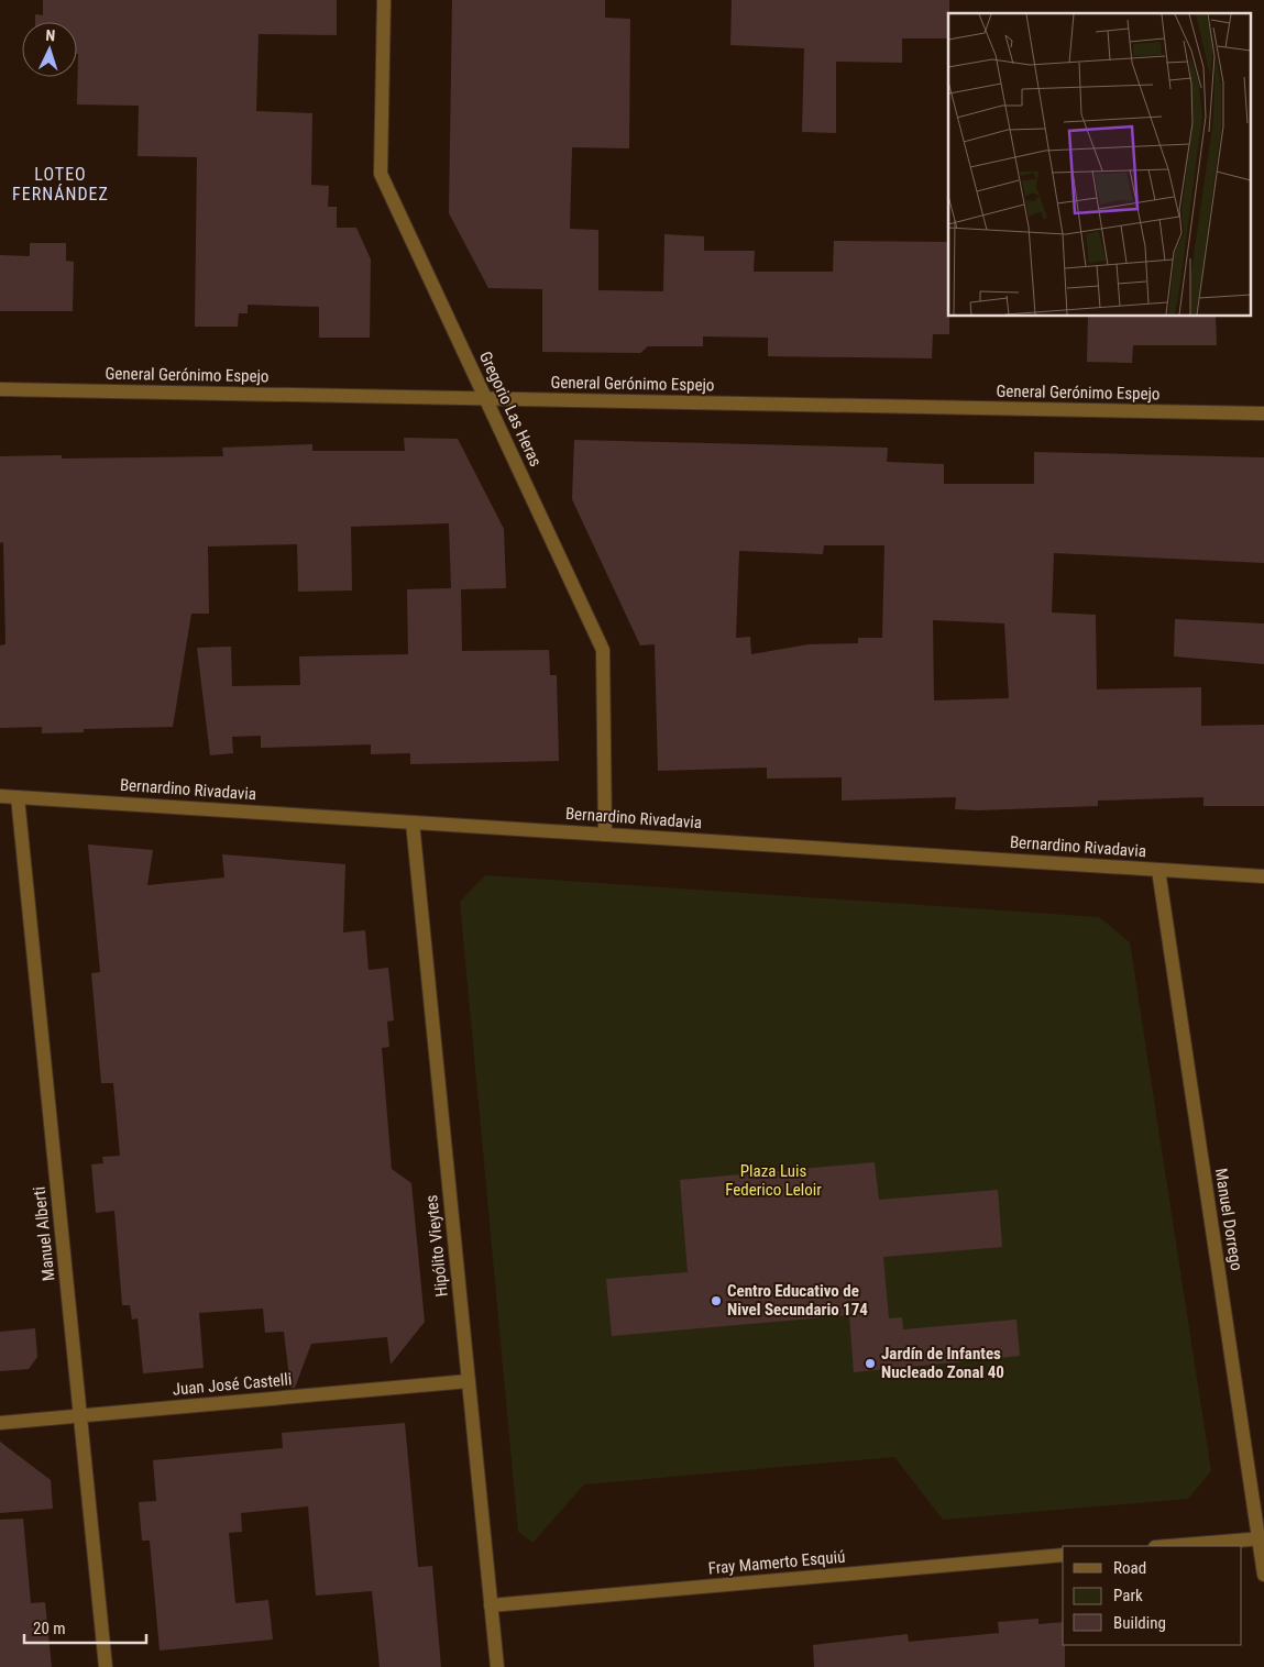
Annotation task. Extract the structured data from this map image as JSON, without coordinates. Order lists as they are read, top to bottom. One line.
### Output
{"streets":{"street":["General Gerónimo Espejo","Gregorio Las Heras","Bernardino Rivadavia","Manuel Dorrego","Manuel Alberti","Hipólito Vieytes","Juan José Castelli","Fray Mamerto Esquiú"]},"crossings":[["General Gerónimo Espejo","Gregorio Las Heras"],["Gregorio Las Heras","Bernardino Rivadavia"],["Bernardino Rivadavia","Manuel Dorrego"],["Bernardino Rivadavia","Manuel Alberti"],["Bernardino Rivadavia","Hipólito Vieytes"],["Manuel Alberti","Juan José Castelli"],["Hipólito Vieytes","Juan José Castelli"],["Hipólito Vieytes","Fray Mamerto Esquiú"]],"districts":["LOTEO FERNÁNDEZ"],"parks":["Plaza Luis Federico Leloir"],"places":["Centro Educativo de Nivel Secundario 174","Jardín de Infantes Nucleado Zonal 40"],"legend":["Road","Park","Building"],"scale_bar":"20 m","north":"top"}
